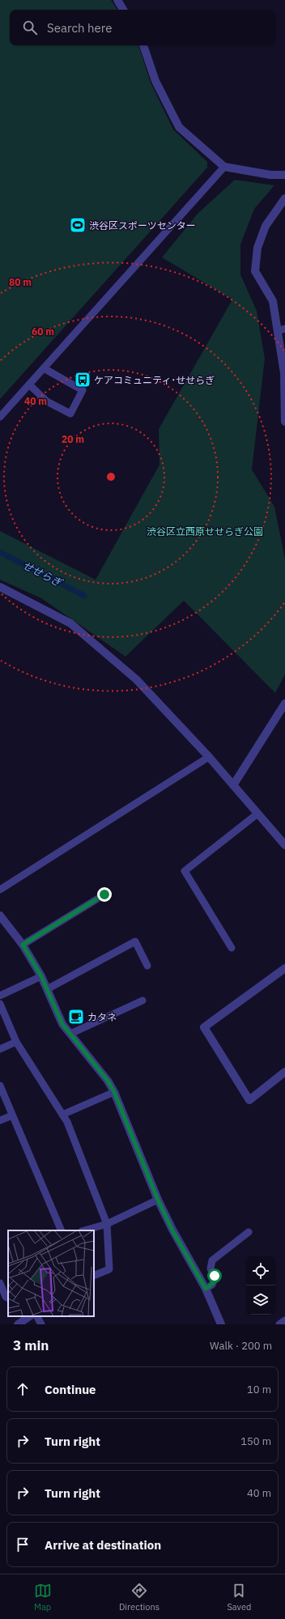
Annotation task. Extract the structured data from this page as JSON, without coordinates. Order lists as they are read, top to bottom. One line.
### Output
{"water":["せせらぎ"],"parks":["渋谷区立西原せせらぎ公園"],"places":{"sports":["渋谷区スポーツセンター"],"bus stop":["ケアコミュニティ･せせらぎ"],"cafe":["カタネ"]},"page":{"search":"Search here","heading":["3 min","Walk · 200 m"],"list":[["Continue","10 m"],["Turn right","150 m"],["Turn right","40 m"],"Arrive at destination"],"nav":["Map","Directions","Saved"]},"rings":["80 m","60 m","40 m","20 m"]}
